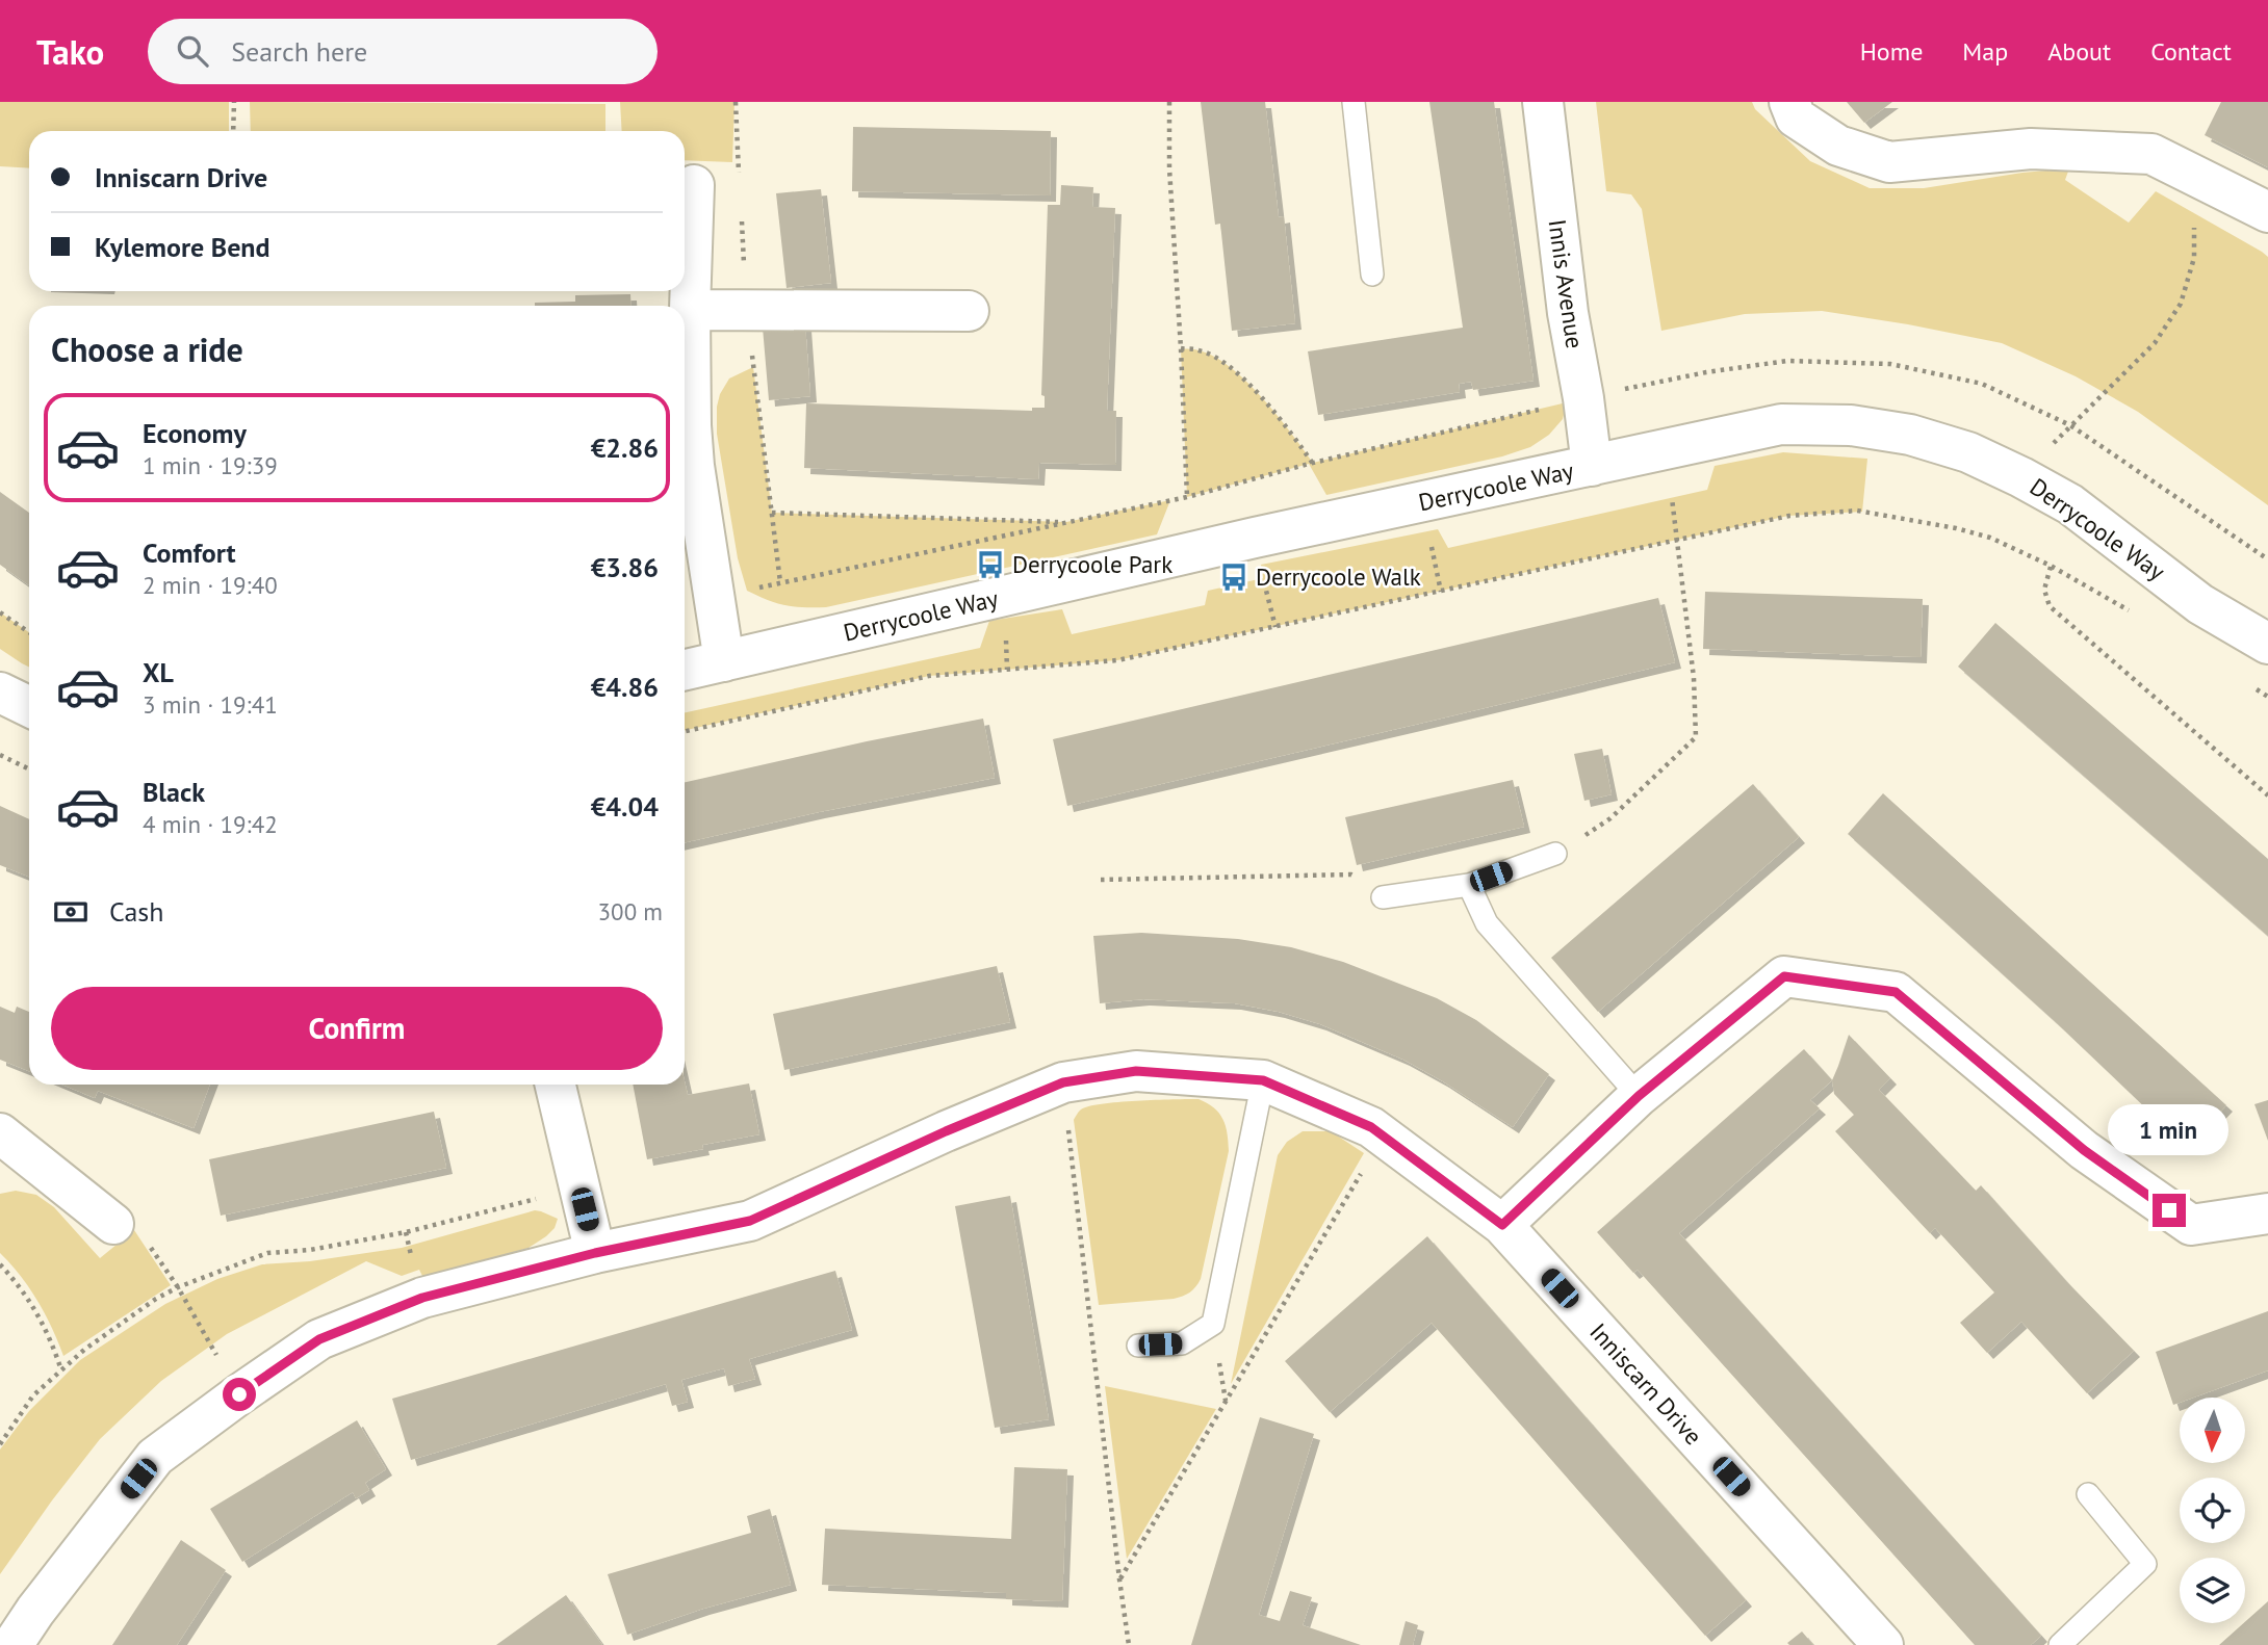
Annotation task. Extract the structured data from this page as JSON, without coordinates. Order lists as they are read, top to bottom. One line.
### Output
{"streets":{"street":["Innis Avenue","Derrycoole Way","Inniscarn Drive"]},"crossings":[["Innis Avenue","Derrycoole Way"]],"places":{"bus stop":["Derrycoole Park","Derrycoole Walk"]},"north":"bottom","page":{"header":"Tako","search":"Search here","nav":["Home","Map","About","Contact"],"banner":["Inniscarn Drive","Kylemore Bend"],"heading":"Choose a ride","list":[{"name":"Economy","note":"1 min · 19:39","value":"€2.86"},{"name":"Comfort","note":"2 min · 19:40","value":"€3.86"},{"name":"XL","note":"3 min · 19:41","value":"€4.86"},{"name":"Black","note":"4 min · 19:42","value":"€4.04"}],"pay":["Cash","300 m"],"buttons":"Confirm","bubble":"1 min"}}
